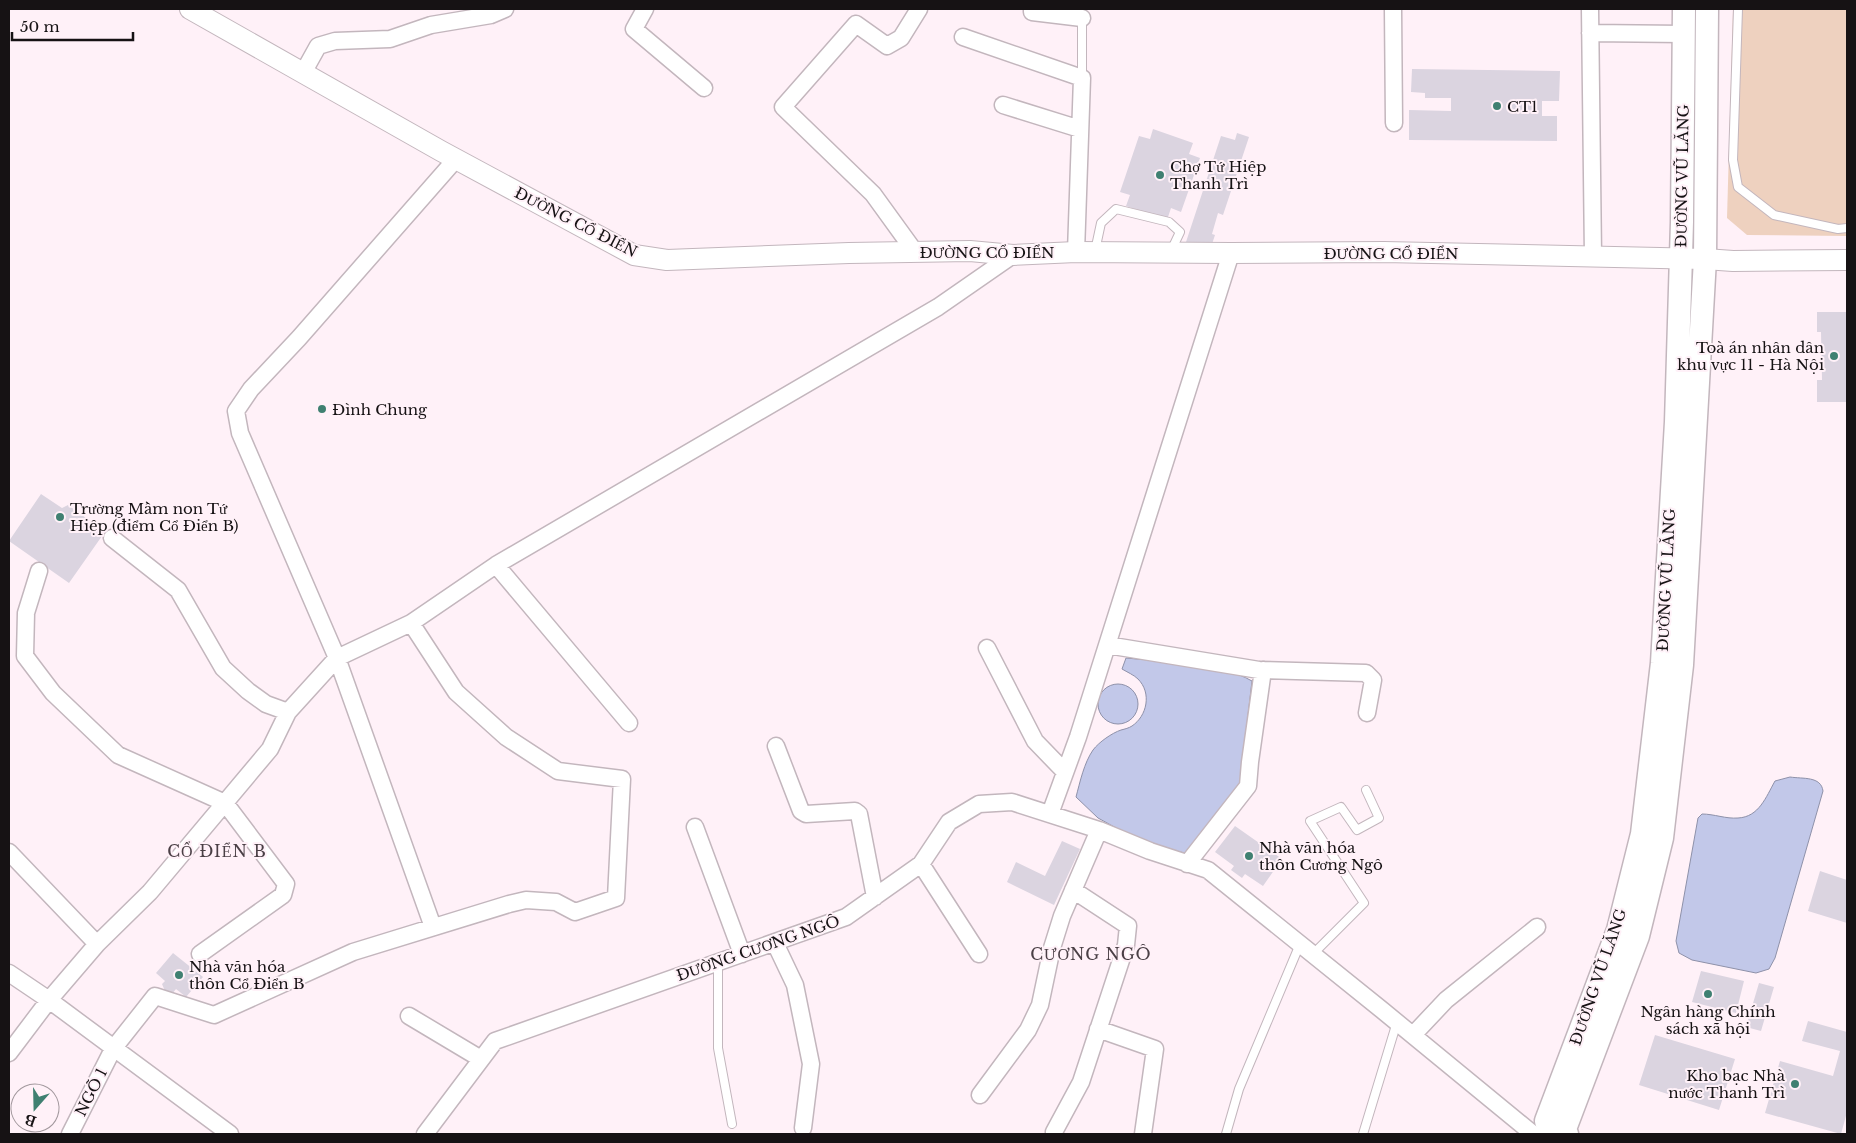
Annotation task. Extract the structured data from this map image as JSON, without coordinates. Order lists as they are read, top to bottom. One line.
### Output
{"streets":{"main road":["ĐƯỜNG VŨ LĂNG"],"street":["ĐƯỜNG CỔ ĐIỂN","ĐƯỜNG CƯƠNG NGÔ","NGÕ 1"]},"crossings":[["ĐƯỜNG VŨ LĂNG","ĐƯỜNG CỔ ĐIỂN"]],"districts":["CỔ ĐIỂN B","CƯƠNG NGÔ"],"places":["CT1","Chợ Tứ Hiệp Thanh Trì","Toà án nhân dân khu vực 11 - Hà Nội","Đình Chung","Trường Mầm non Tứ Hiệp (điểm Cổ Điển B)","Nhà văn hóa thôn Cương Ngô","Nhà văn hóa thôn Cổ Điển B","Ngân hàng Chính sách xã hội","Kho bạc Nhà nước Thanh Trì"],"scale_bar":"50 m","north":"bottom"}
